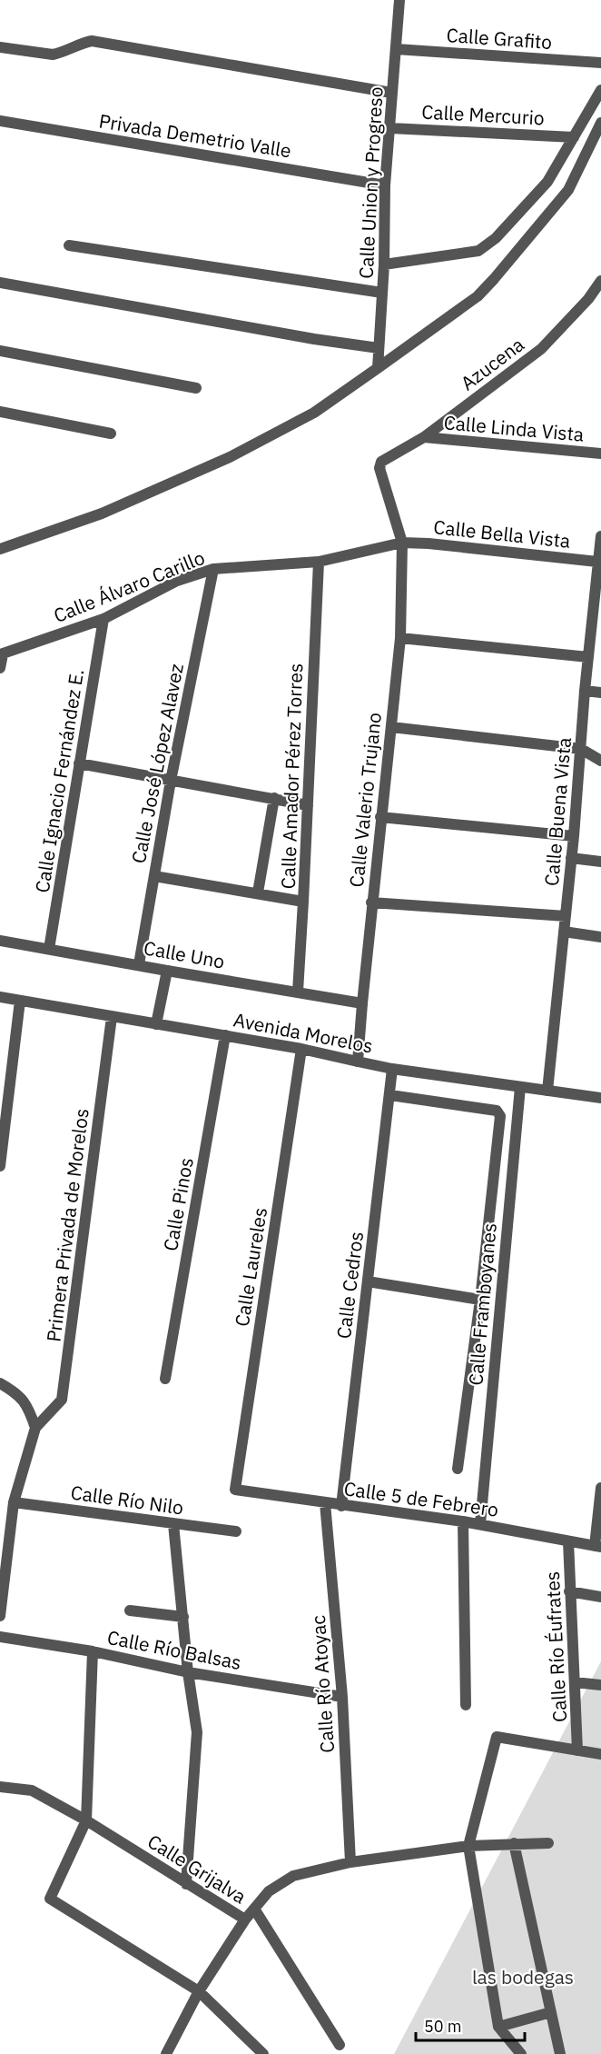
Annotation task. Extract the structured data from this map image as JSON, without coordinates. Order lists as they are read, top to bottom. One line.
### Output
{"streets":{"street":["Calle Grafito","Calle Mercurio","Privada Demetrio Valle","Calle Union y Progreso","Azucena","Calle Linda Vista","Calle Bella Vista","Calle Álvaro Carillo","Calle José López Alavez","Calle Amador Pérez Torres","Calle Ignacio Fernández E.","Calle Valerio Trujano","Calle Buena Vista","Calle Uno","Avenida Morelos","Calle Pinos","Primera Privada de Morelos","Calle Laureles","Calle Cedros","Calle Framboyanes","Calle 5 de Febrero","Calle Río Nilo","Calle Río Éufrates","Calle Río Balsas","Calle Río Atoyac","Calle Grijalva"]},"crossings":[["Calle Grafito","Calle Union y Progreso"],["Calle Mercurio","Calle Union y Progreso"],["Privada Demetrio Valle","Calle Union y Progreso"],["Azucena","Calle Linda Vista"],["Azucena","Calle Valerio Trujano"],["Calle Bella Vista","Calle Álvaro Carillo"],["Calle Bella Vista","Calle Valerio Trujano"],["Calle Bella Vista","Calle Buena Vista"],["Calle Álvaro Carillo","Calle José López Alavez"],["Calle Álvaro Carillo","Calle Amador Pérez Torres"],["Calle Álvaro Carillo","Calle Ignacio Fernández E."],["Calle Álvaro Carillo","Calle Valerio Trujano"],["Calle José López Alavez","Calle Uno"],["Calle Amador Pérez Torres","Calle Uno"],["Calle Ignacio Fernández E.","Calle Uno"],["Calle Valerio Trujano","Calle Uno"],["Calle Valerio Trujano","Avenida Morelos"],["Calle Buena Vista","Avenida Morelos"],["Avenida Morelos","Calle Pinos"],["Avenida Morelos","Primera Privada de Morelos"],["Avenida Morelos","Calle Laureles"],["Avenida Morelos","Calle Cedros"],["Avenida Morelos","Calle Framboyanes"],["Calle Laureles","Calle 5 de Febrero"],["Calle Cedros","Calle 5 de Febrero"],["Calle Framboyanes","Calle 5 de Febrero"],["Calle 5 de Febrero","Calle Río Éufrates"],["Calle 5 de Febrero","Calle Río Atoyac"],["Calle Río Balsas","Calle Río Atoyac"],["Calle Río Atoyac","Calle Grijalva"]],"parks":["las bodegas"],"scale_bar":"50 m"}
